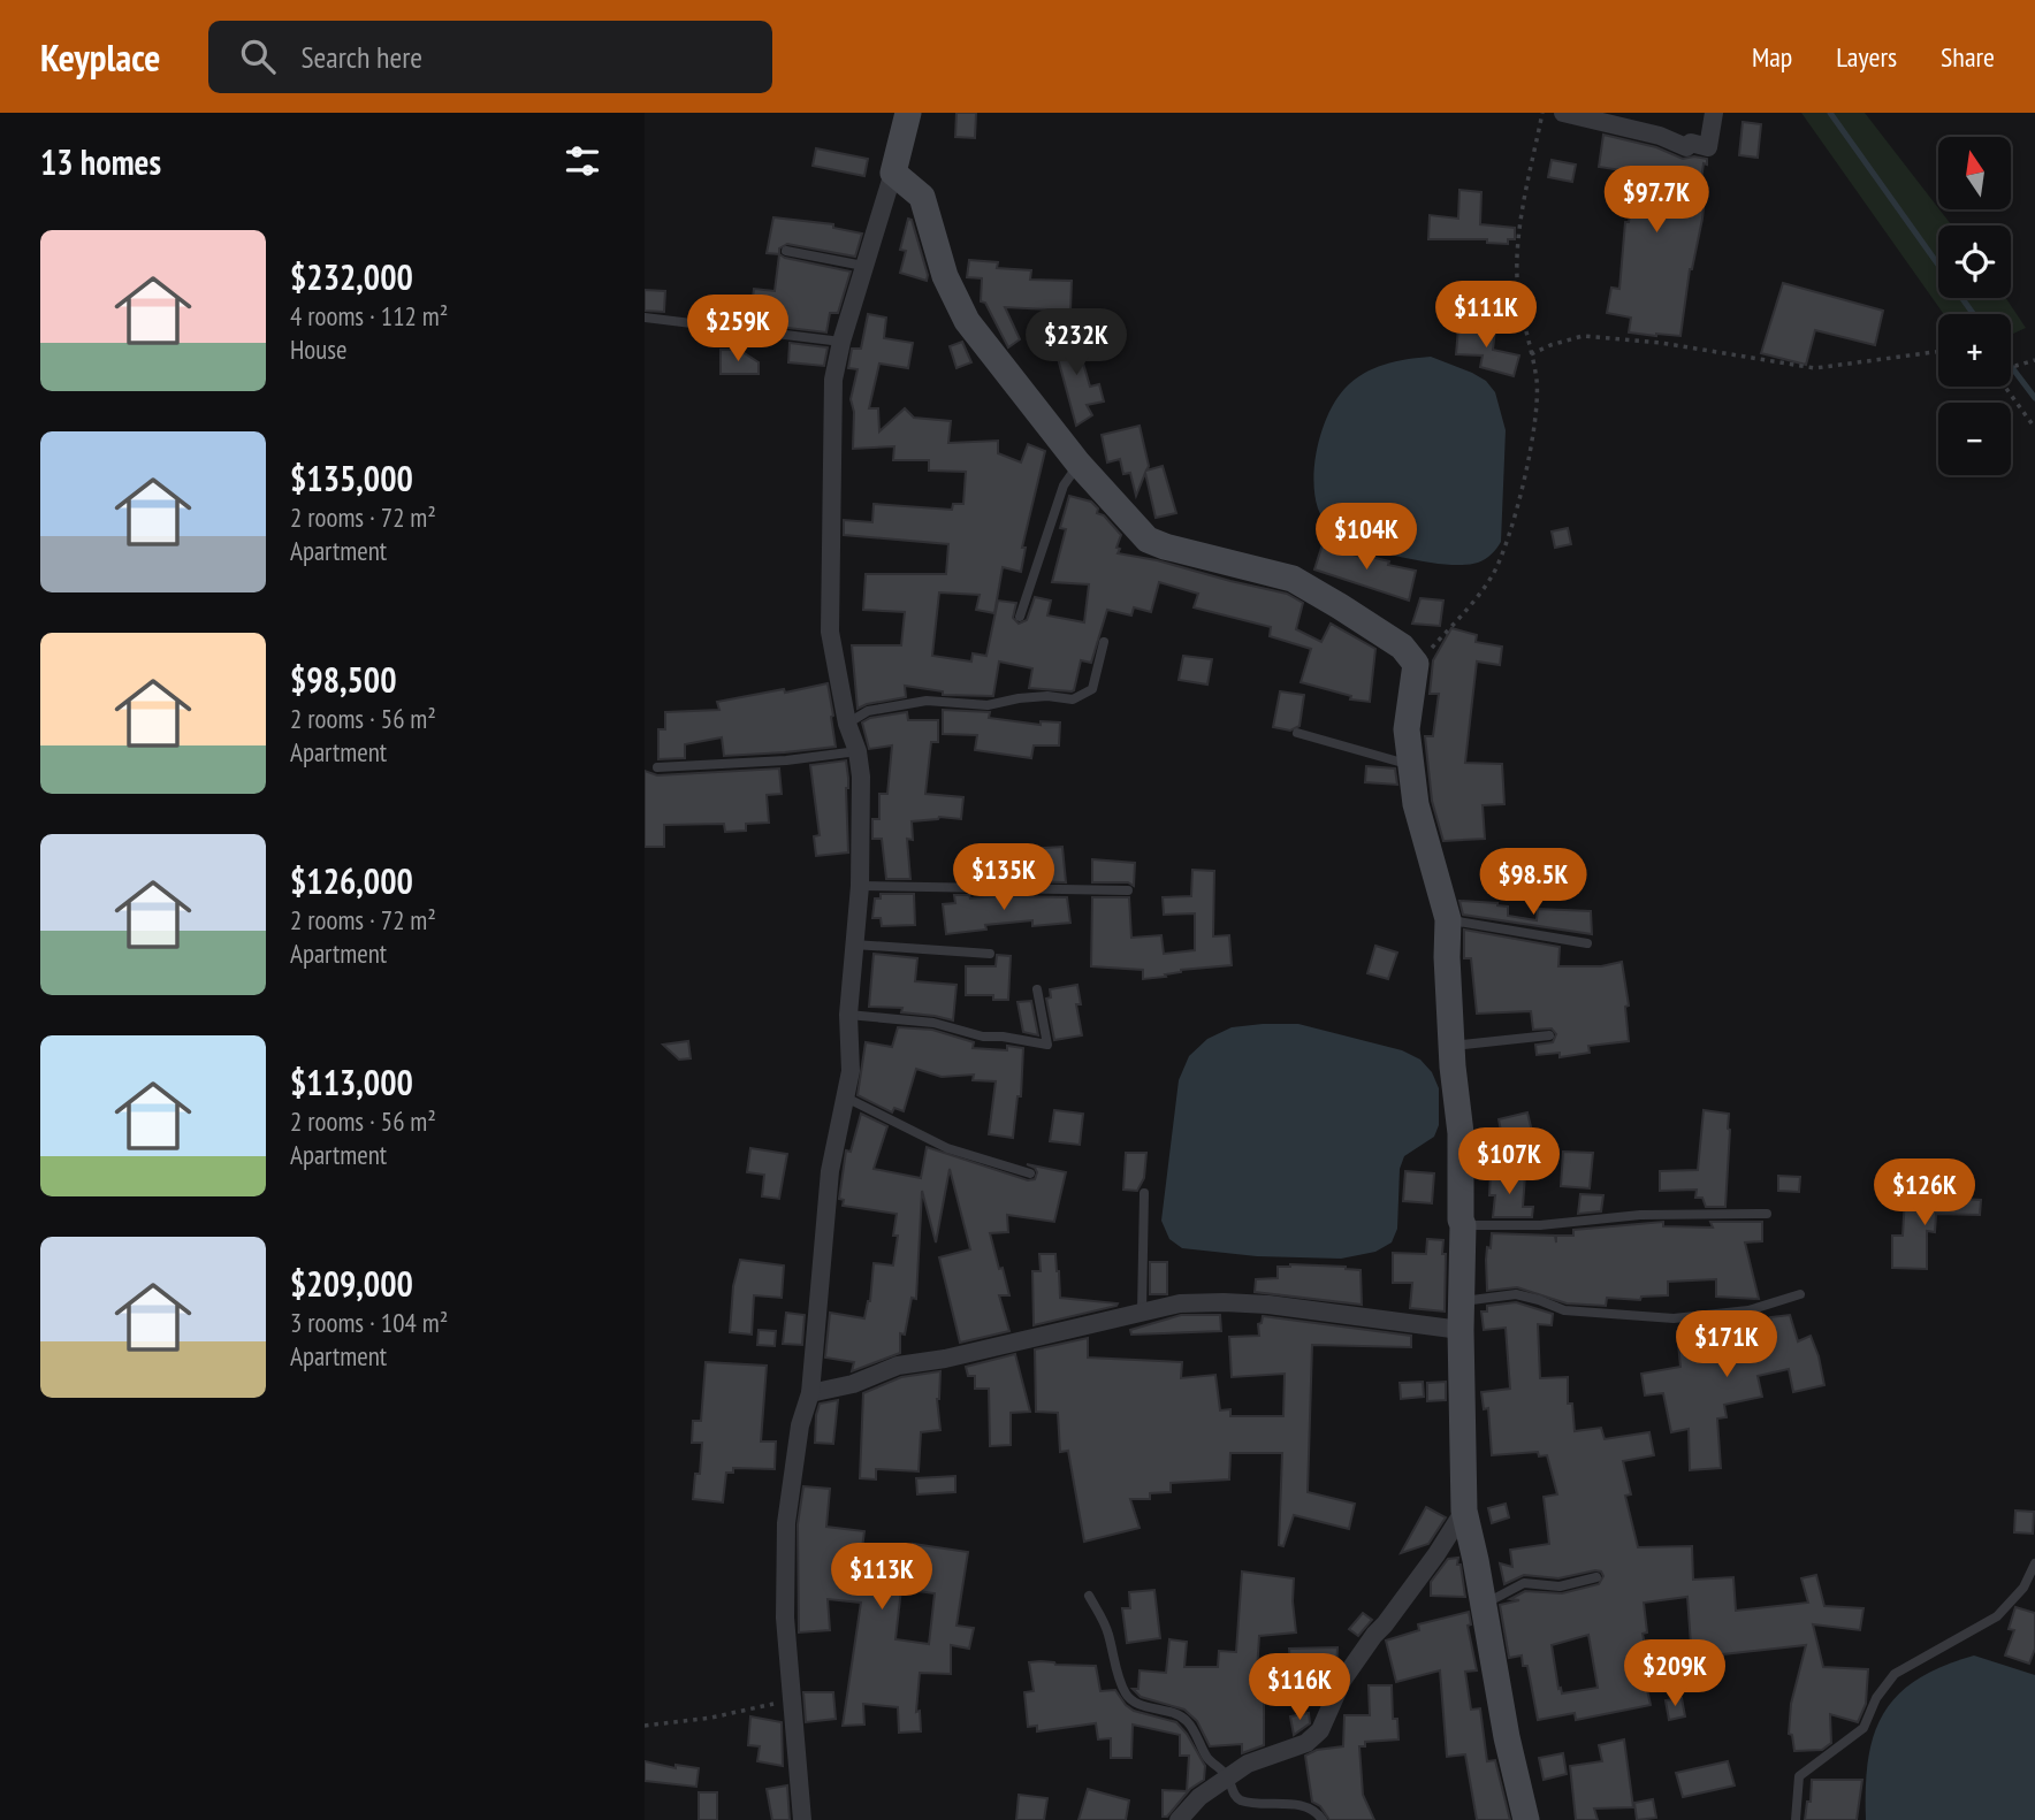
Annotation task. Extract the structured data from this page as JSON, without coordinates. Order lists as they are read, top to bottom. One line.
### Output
{"north":"top","page":{"header":"Keyplace","search":"Search here","nav":["Map","Layers","Share"],"heading":"13 homes","map_buttons":["+","−"],"price":["$97.7K","$111K","$259K","$232K","$104K","$135K","$98.5K","$107K","$126K","$171K","$113K","$209K","$116K"],"list":[{"name":"$232,000","note":"4 rooms · 112 m² · House"},{"name":"$135,000","note":"2 rooms · 72 m² · Apartment"},{"name":"$98,500","note":"2 rooms · 56 m² · Apartment"},{"name":"$126,000","note":"2 rooms · 72 m² · Apartment"},{"name":"$113,000","note":"2 rooms · 56 m² · Apartment"},{"name":"$209,000","note":"3 rooms · 104 m² · Apartment"}]}}
